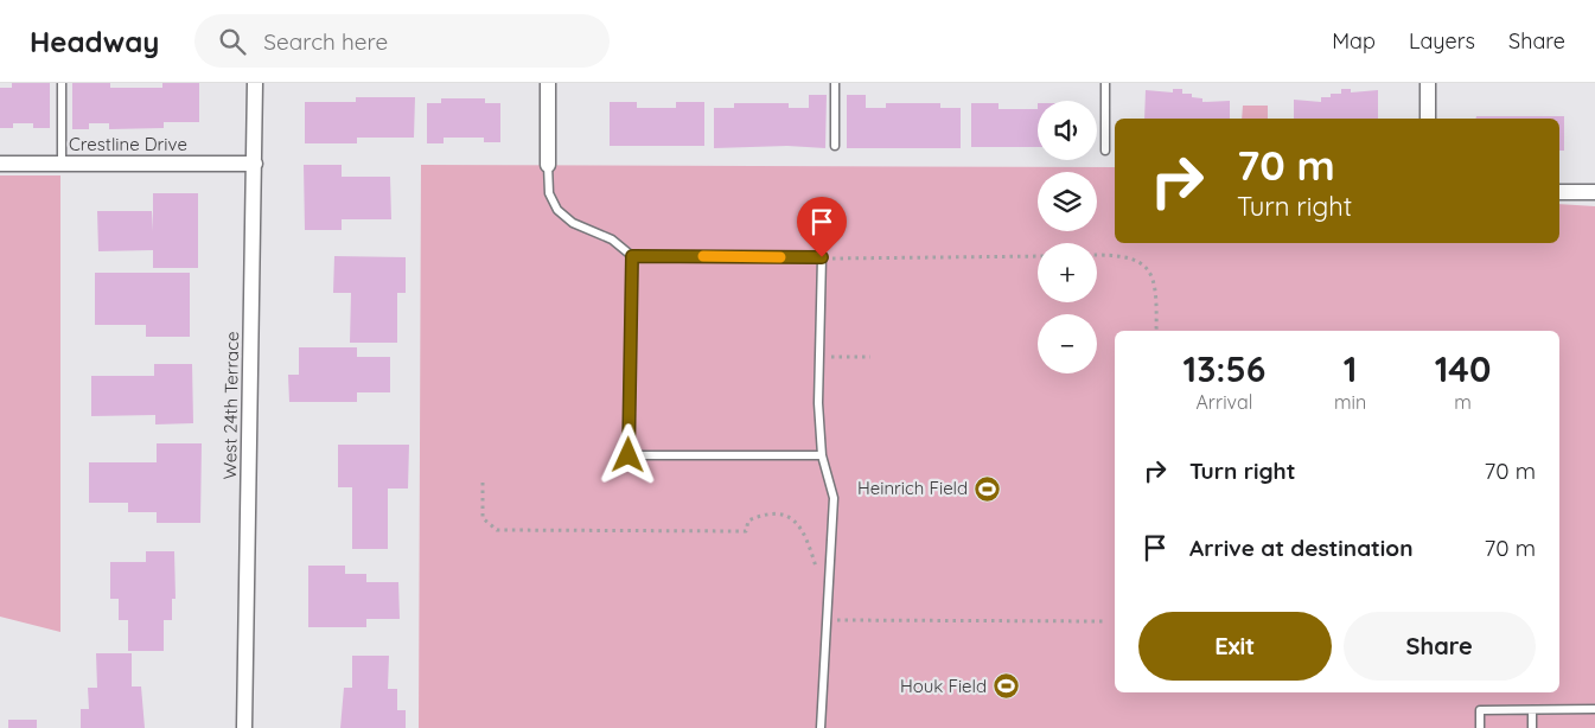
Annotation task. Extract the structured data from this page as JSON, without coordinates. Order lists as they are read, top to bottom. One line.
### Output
{"streets":{"street":["Crestline Drive","West 24th Terrace"]},"crossings":[["Crestline Drive","West 24th Terrace"]],"places":{"sports":["Heinrich Field","Houk Field"]},"page":{"header":"Headway","search":"Search here","nav":["Map","Layers","Share"],"map_buttons":["+","−"],"turn":["70 m","Turn right"],"eta":["13:56","Arrival","1","min","140","m"],"list":[{"name":"Turn right","value":"70 m"},{"name":"Arrive at destination","value":"70 m"}],"buttons":["Exit","Share"]}}
